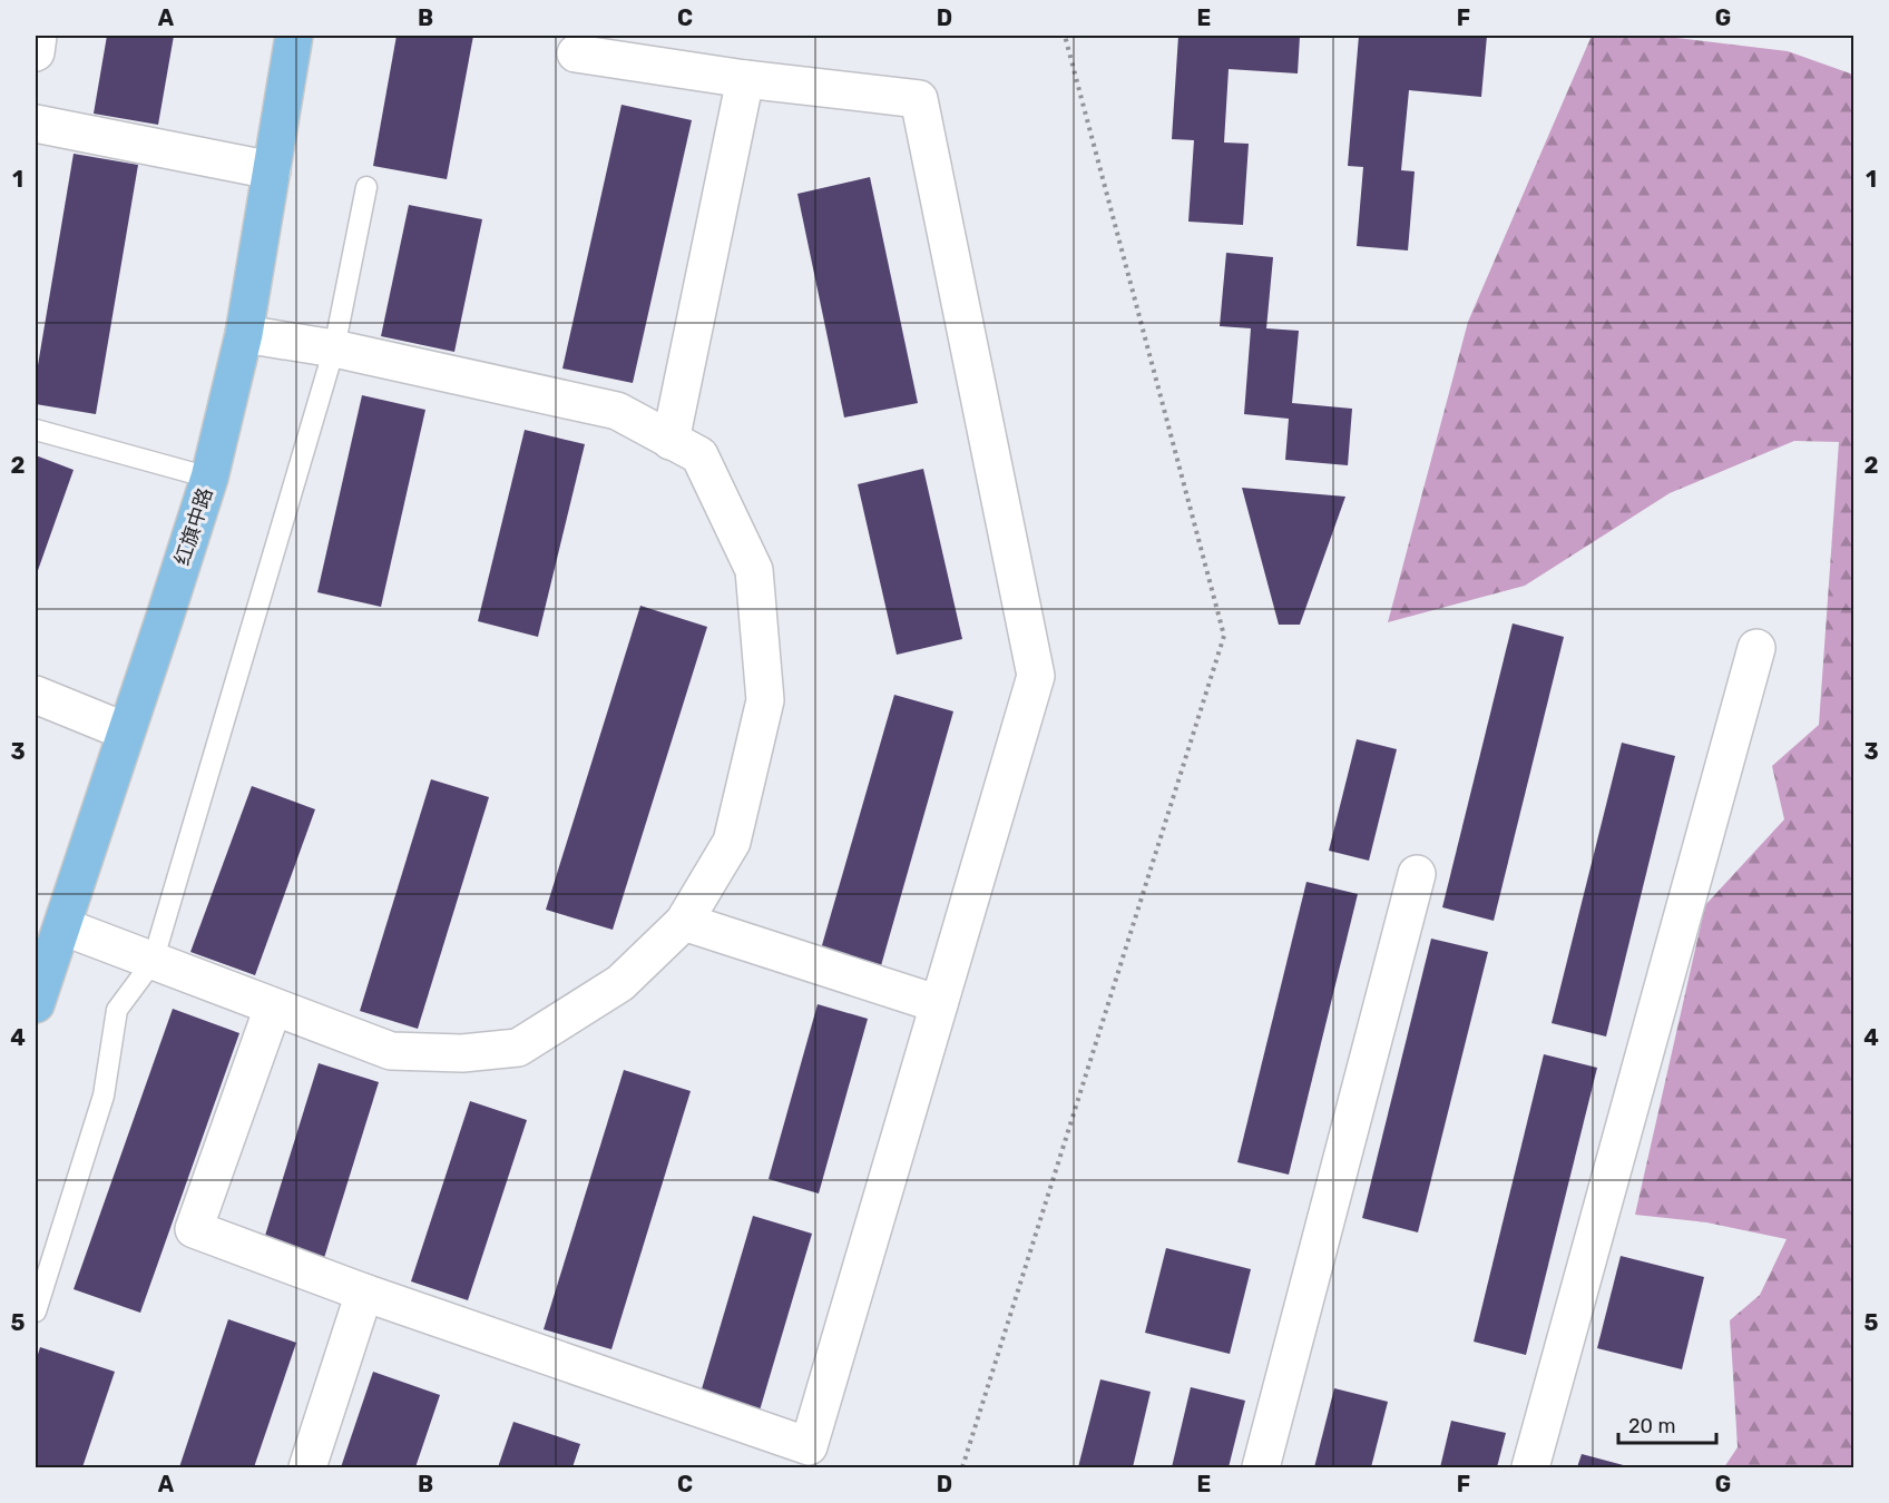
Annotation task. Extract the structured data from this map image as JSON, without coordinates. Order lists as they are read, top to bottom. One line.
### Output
{"streets":{"main road":["红旗中路"]},"scale_bar":"20 m","grid":{"columns":["A","B","C","D","E","F","G"],"rows":["1","2","3","4","5"]}}
